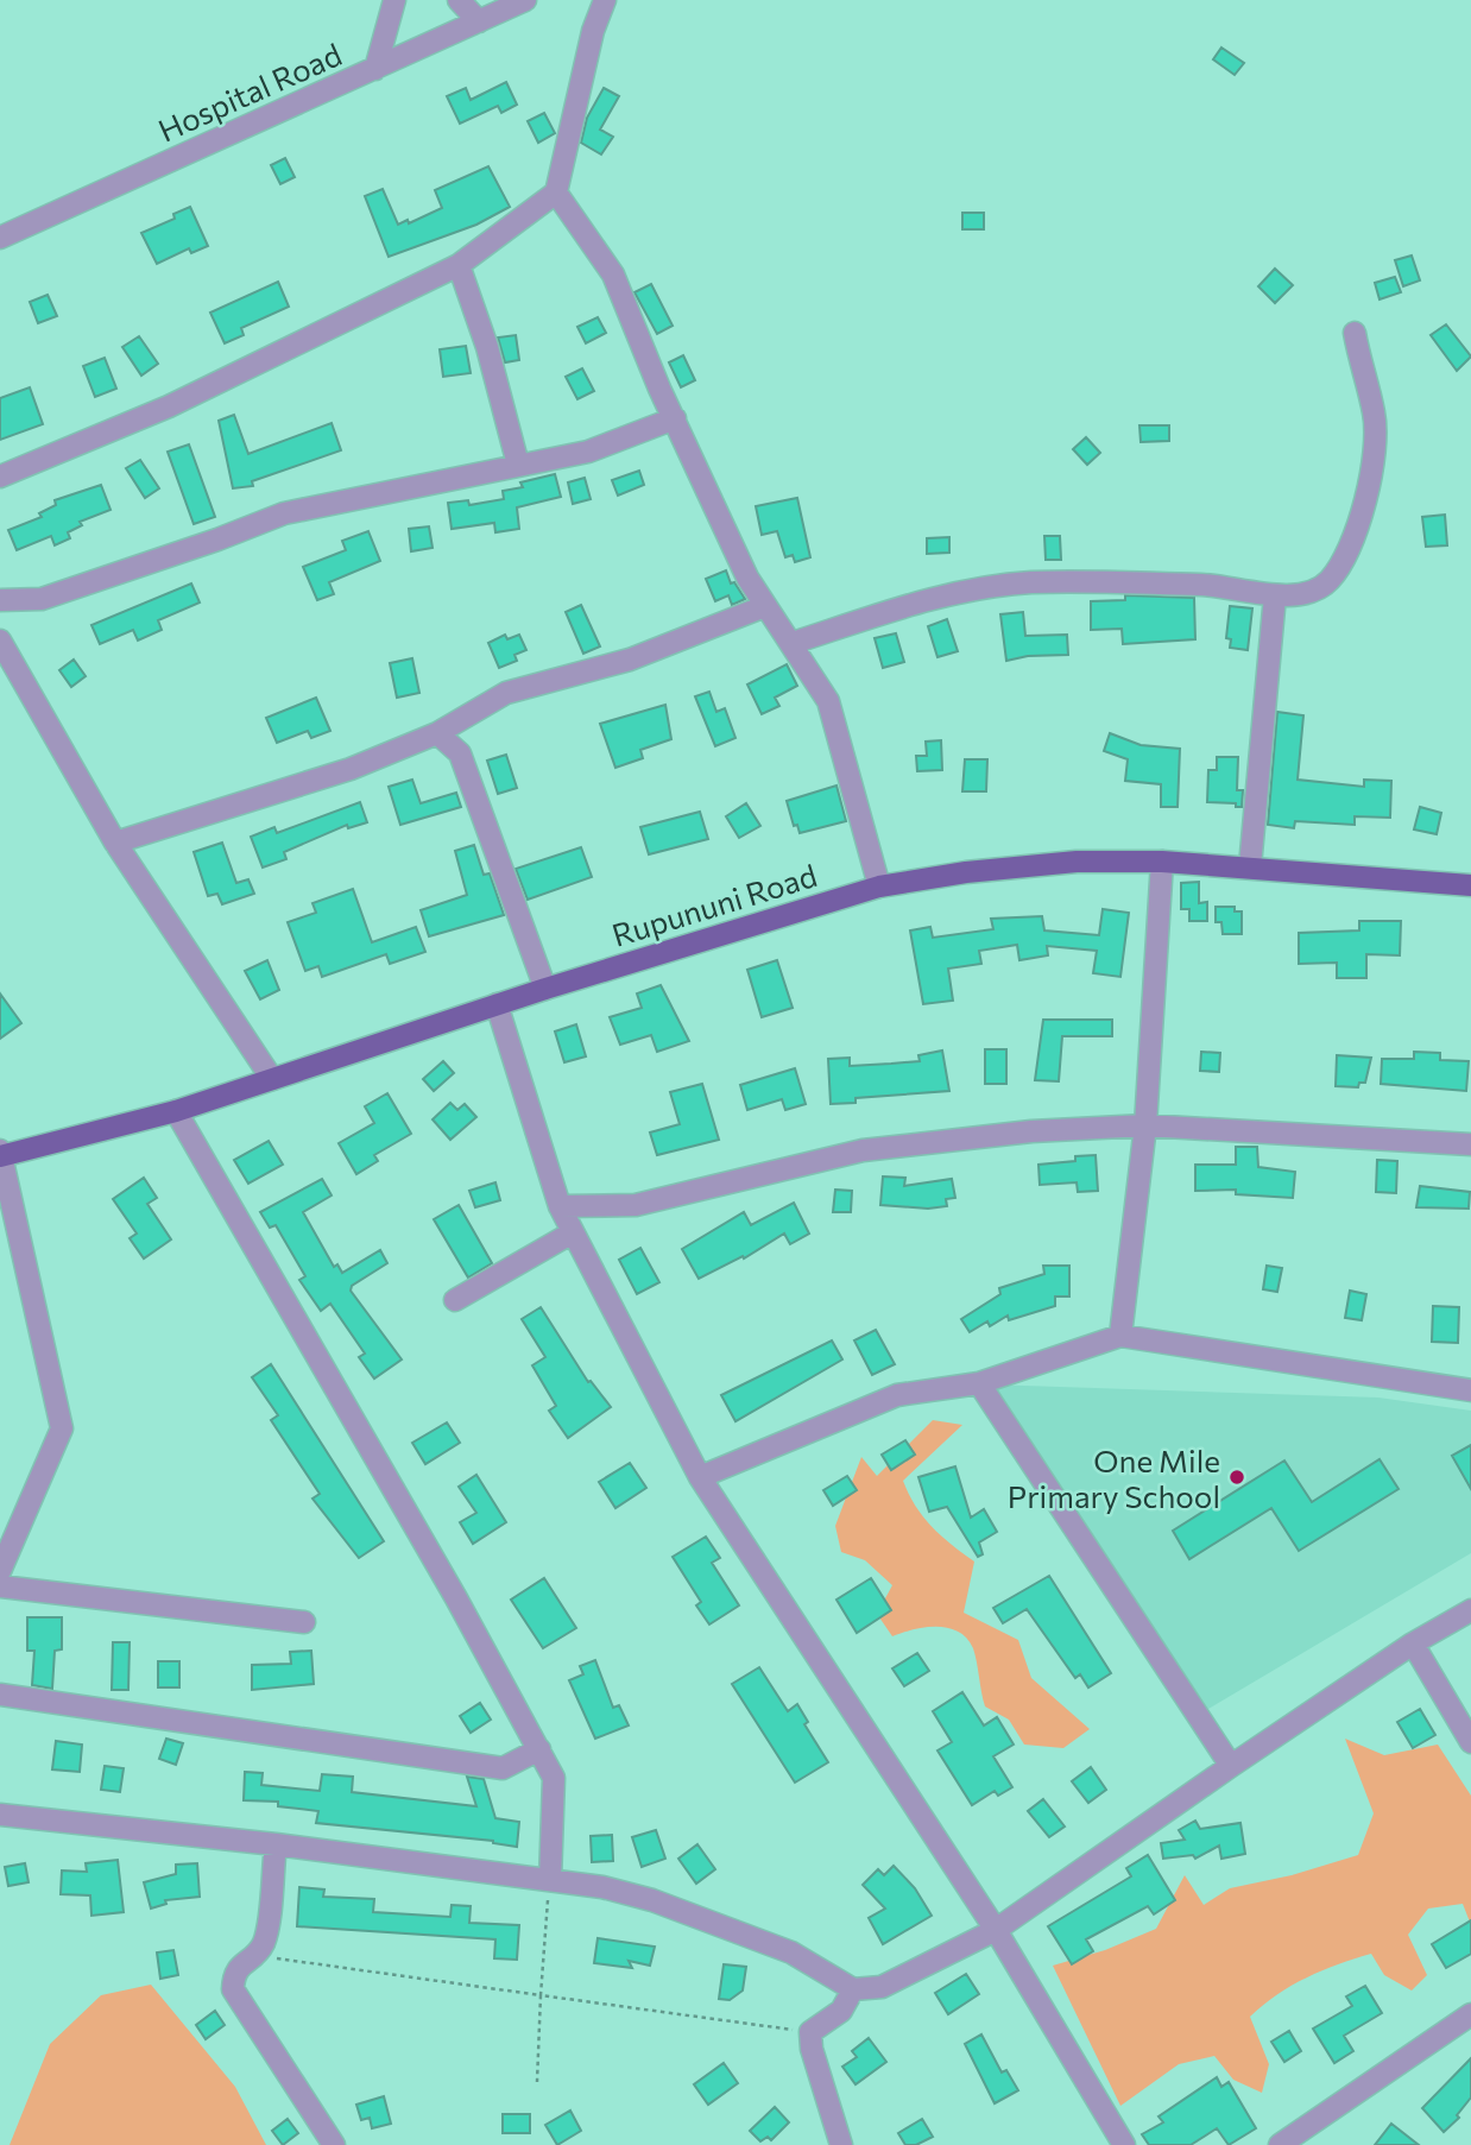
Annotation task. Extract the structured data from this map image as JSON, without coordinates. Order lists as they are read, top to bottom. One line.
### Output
{"streets":{"main road":["Rupununi Road"],"street":["Hospital Road"]},"places":["One Mile Primary School"]}
